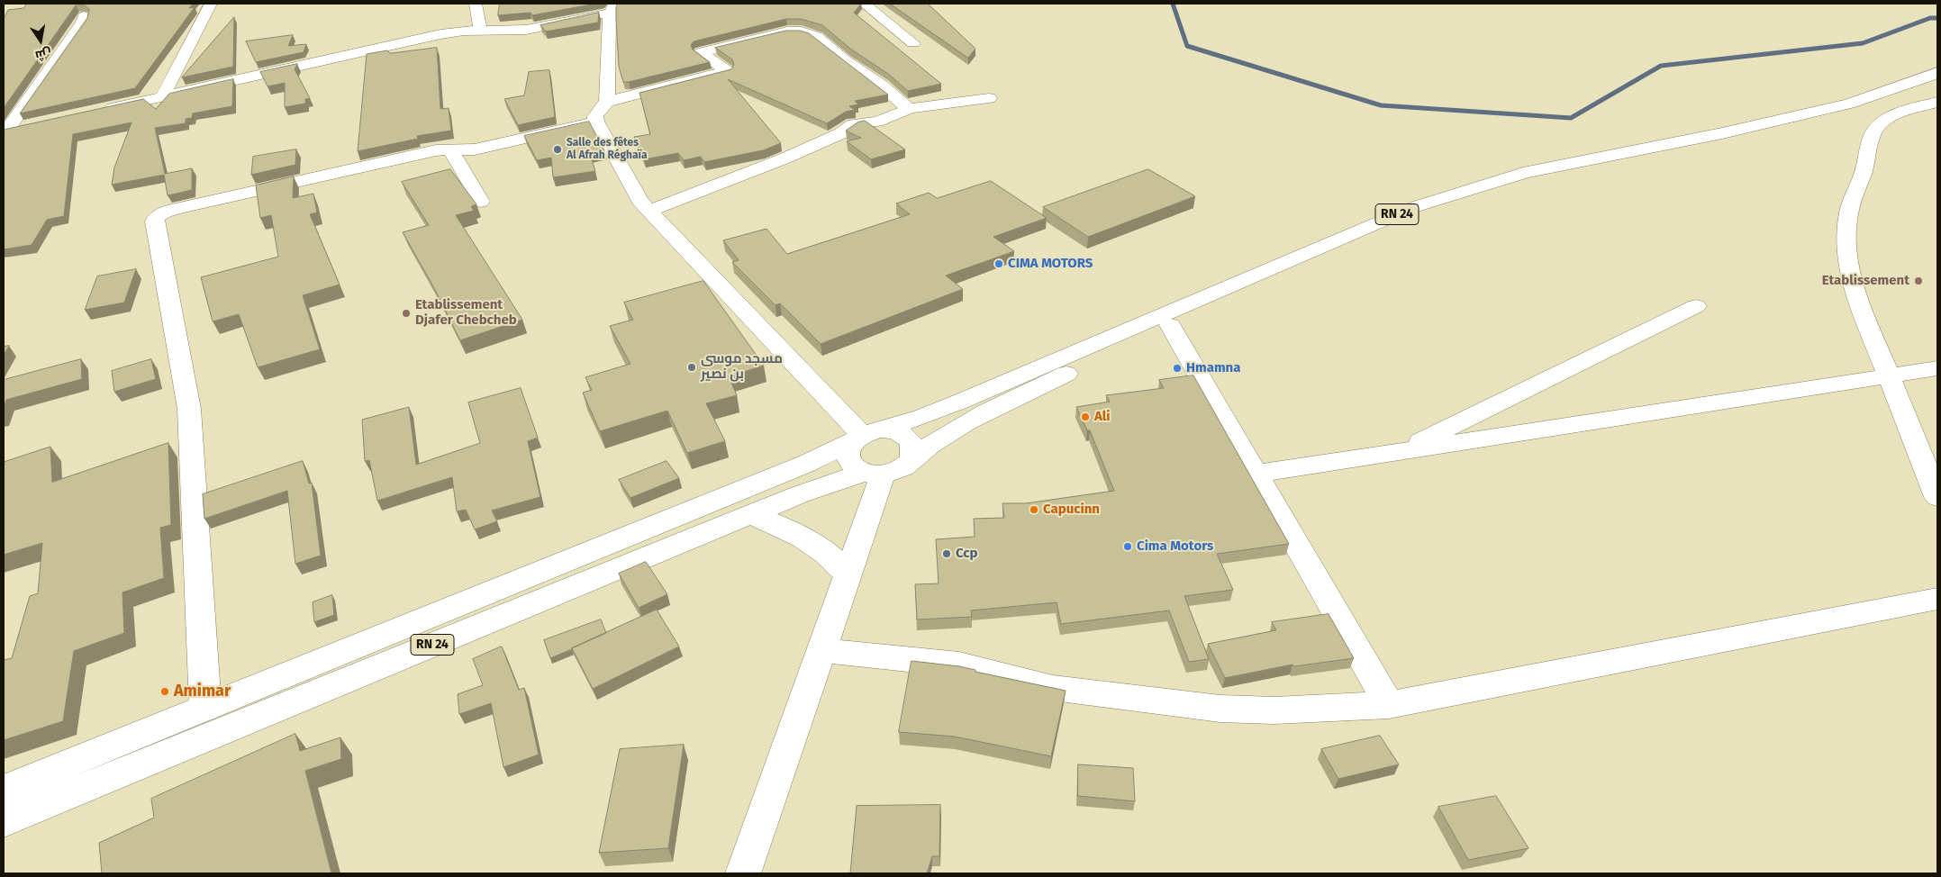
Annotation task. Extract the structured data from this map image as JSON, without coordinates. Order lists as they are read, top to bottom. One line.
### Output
{"streets":{"main road":["RN 24"]},"places":["Salle des fêtes Al Afrah Réghaïa","CIMA MOTORS","Etablissement","Etablissement Djafer Chebcheb","مسجد موسى بن نصير","Hmamna","Ali","Capucinn","Cima Motors","Ccp","Amimar"],"north":"bottom"}
